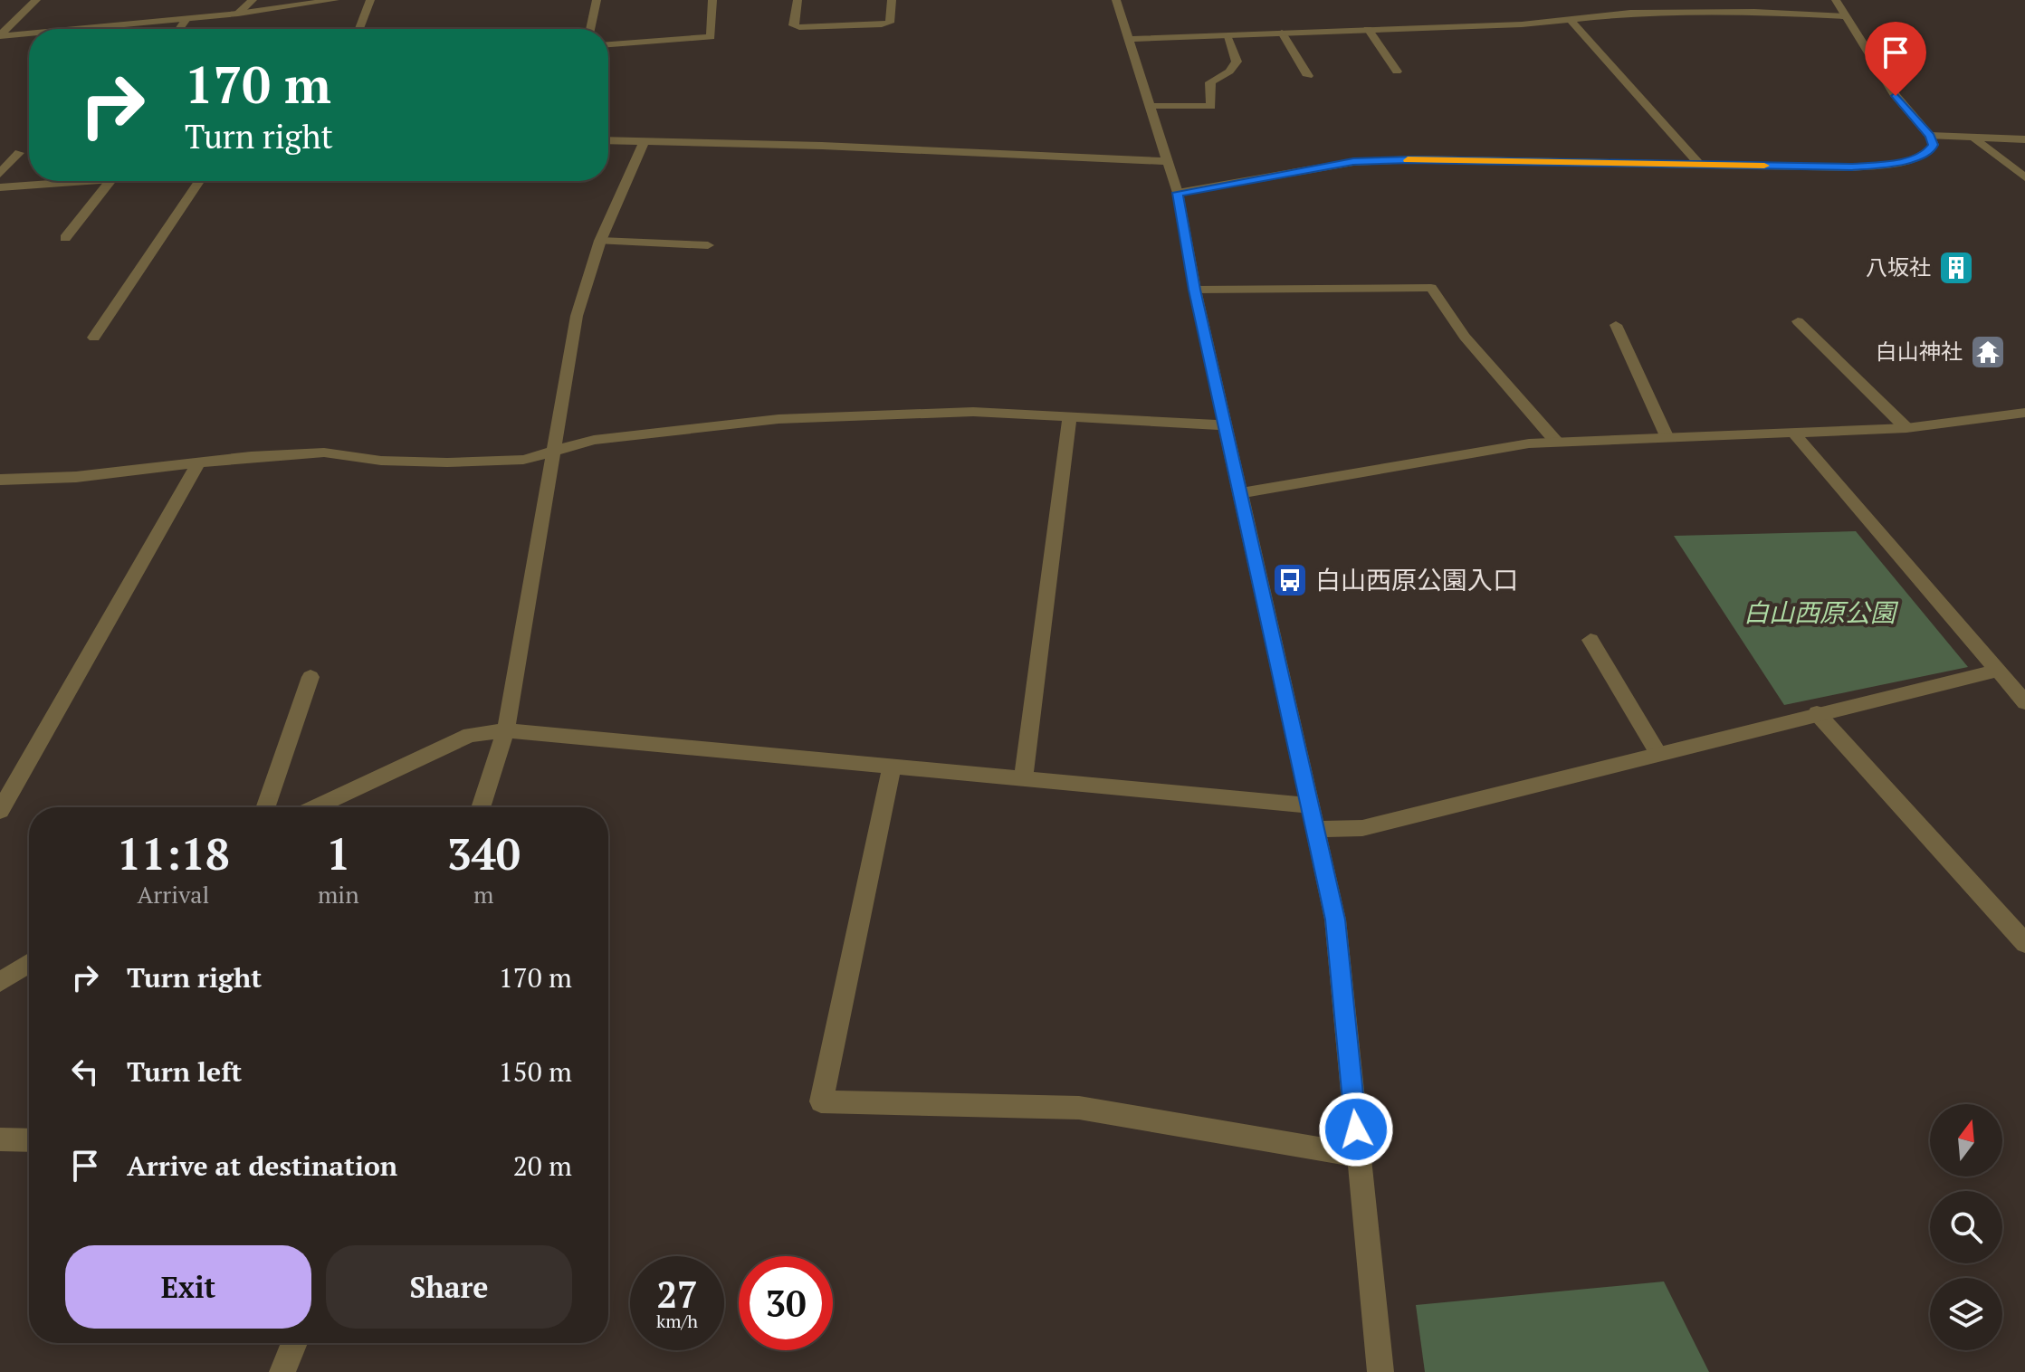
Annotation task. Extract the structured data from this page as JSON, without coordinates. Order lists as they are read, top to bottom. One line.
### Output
{"parks":["白山西原公園"],"places":{"building":["八坂社"],"temple":["白山神社"],"bus stop":["白山西原公園入口"]},"north":"top","page":{"turn":["170 m","Turn right"],"eta":["11:18","Arrival","1","min","340","m"],"list":[{"name":"Turn right","value":"170 m"},{"name":"Turn left","value":"150 m"},{"name":"Arrive at destination","value":"20 m"}],"buttons":["Exit","Share"],"speed":"27 km/h","limit":"30"}}
